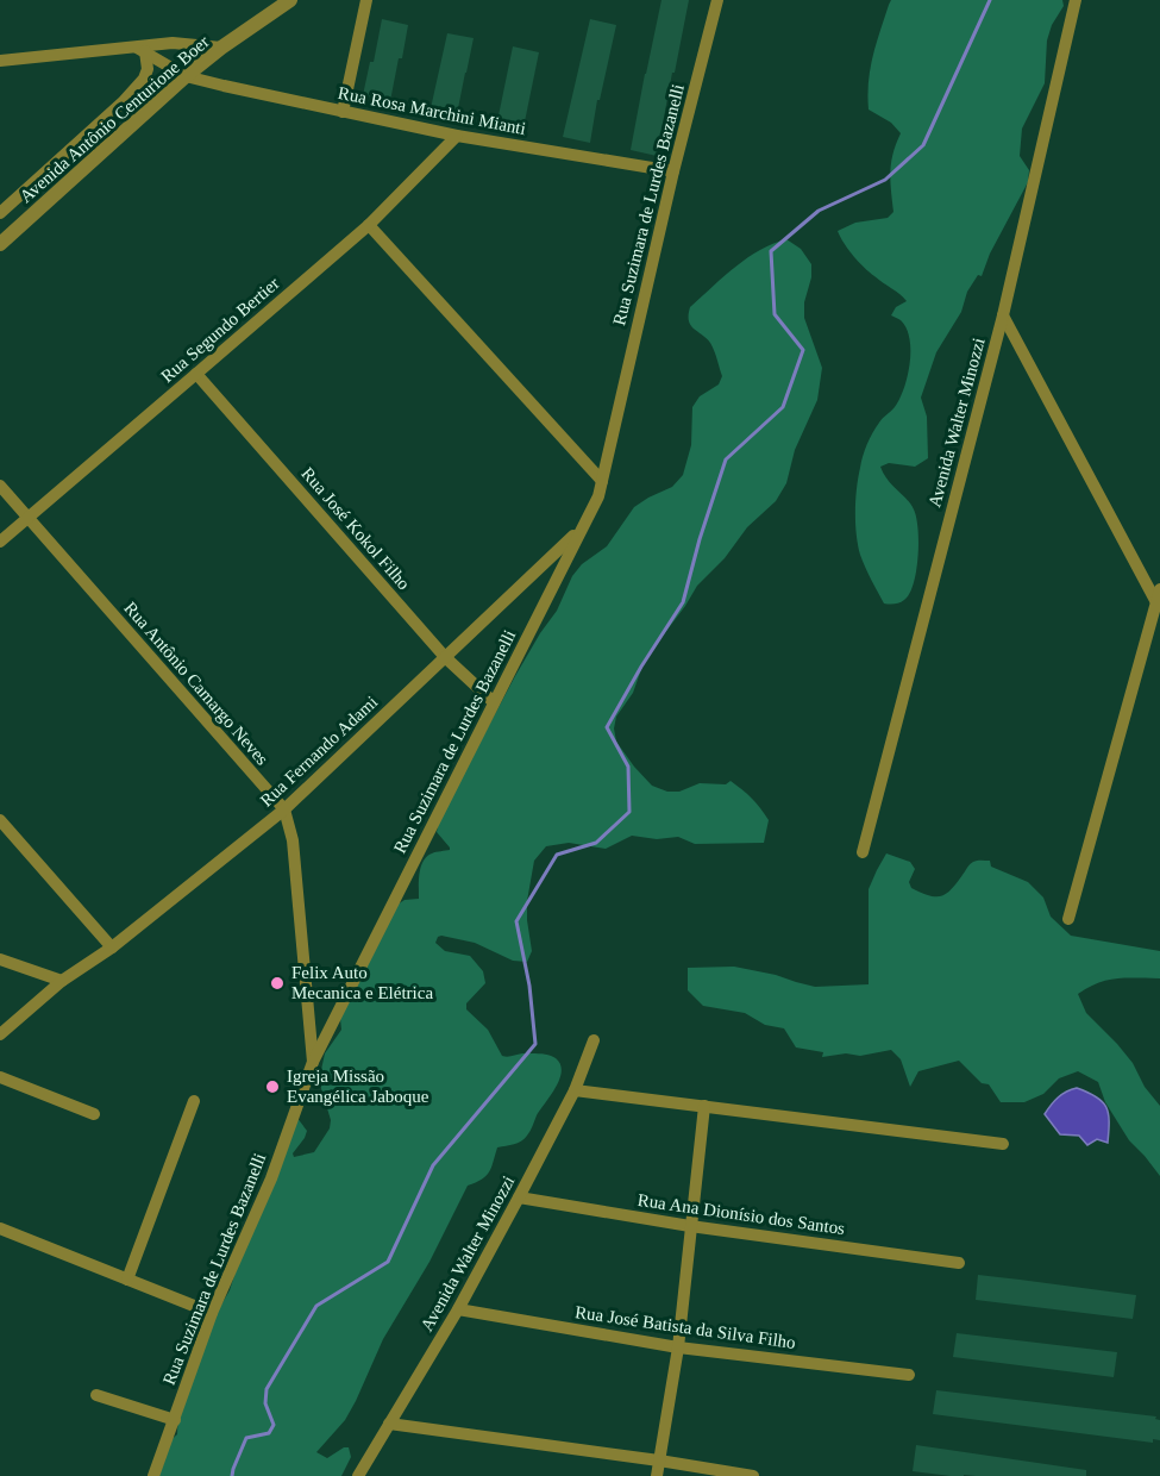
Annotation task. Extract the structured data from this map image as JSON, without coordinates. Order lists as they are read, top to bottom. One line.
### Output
{"streets":{"street":["Rua Rosa Marchini Mianti","Avenida Antônio Centurione Boer","Rua Suzimara de Lurdes Bazanelli","Rua Segundo Bertier","Avenida Walter Minozzi","Rua José Kokol Filho","Rua Antônio Camargo Neves","Rua Fernando Adami","Rua Ana Dionísio dos Santos","Rua José Batista da Silva Filho"]},"crossings":[["Rua Rosa Marchini Mianti","Avenida Antônio Centurione Boer"],["Rua Rosa Marchini Mianti","Rua Suzimara de Lurdes Bazanelli"],["Rua Rosa Marchini Mianti","Rua Segundo Bertier"],["Rua Suzimara de Lurdes Bazanelli","Rua José Kokol Filho"],["Rua Suzimara de Lurdes Bazanelli","Rua Antônio Camargo Neves"],["Rua Suzimara de Lurdes Bazanelli","Rua Fernando Adami"],["Rua Segundo Bertier","Rua José Kokol Filho"],["Rua Segundo Bertier","Rua Antônio Camargo Neves"],["Avenida Walter Minozzi","Rua Ana Dionísio dos Santos"],["Avenida Walter Minozzi","Rua José Batista da Silva Filho"],["Rua José Kokol Filho","Rua Fernando Adami"],["Rua Antônio Camargo Neves","Rua Fernando Adami"]],"places":["Felix Auto Mecanica e Elétrica","Igreja Missão Evangélica Jaboque"]}
